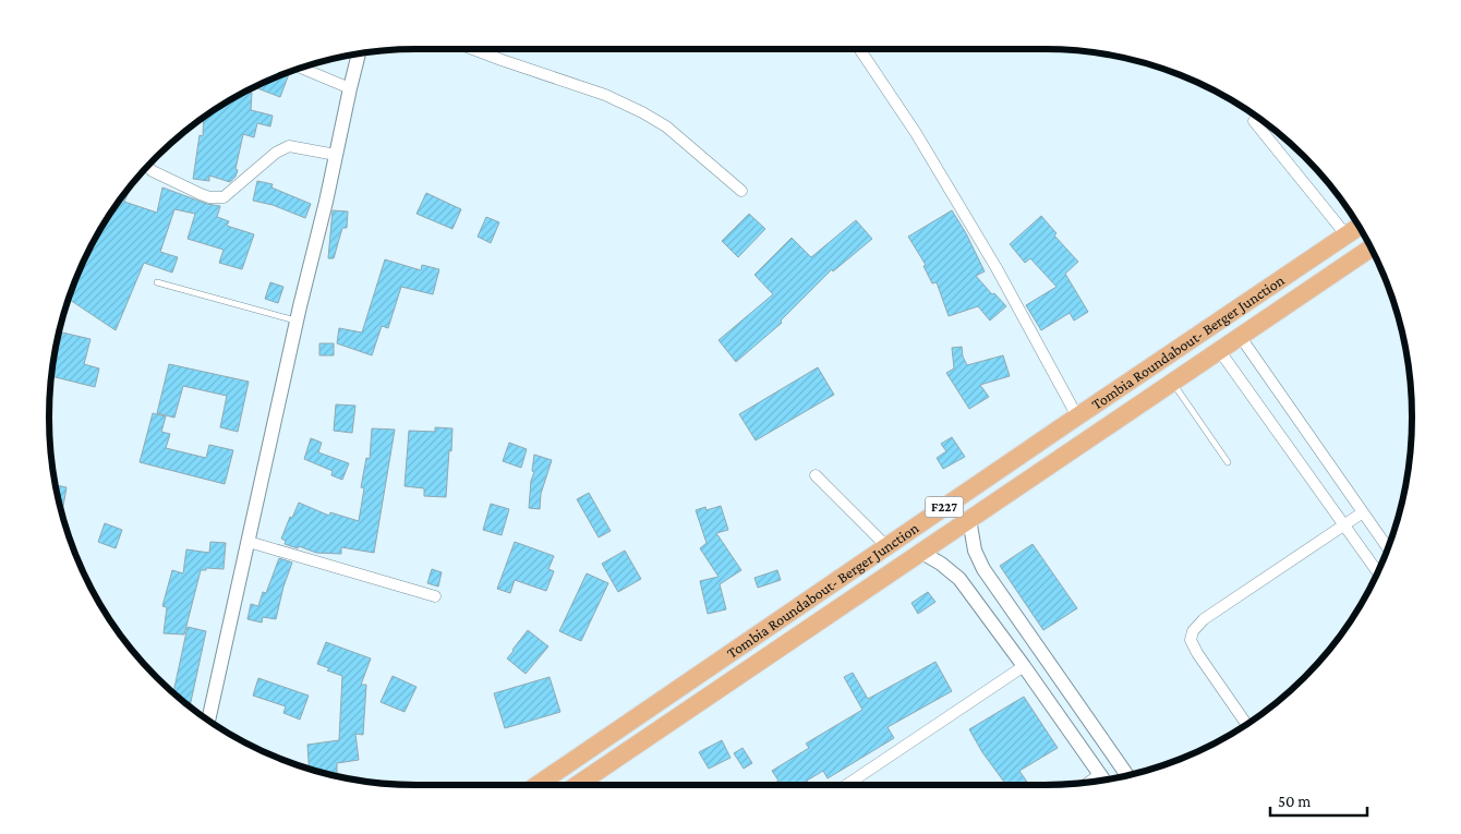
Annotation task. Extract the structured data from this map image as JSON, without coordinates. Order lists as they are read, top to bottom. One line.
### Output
{"streets":{"main road":["Tombia Roundabout- Berger Junction","F227"]},"scale_bar":"50 m"}
